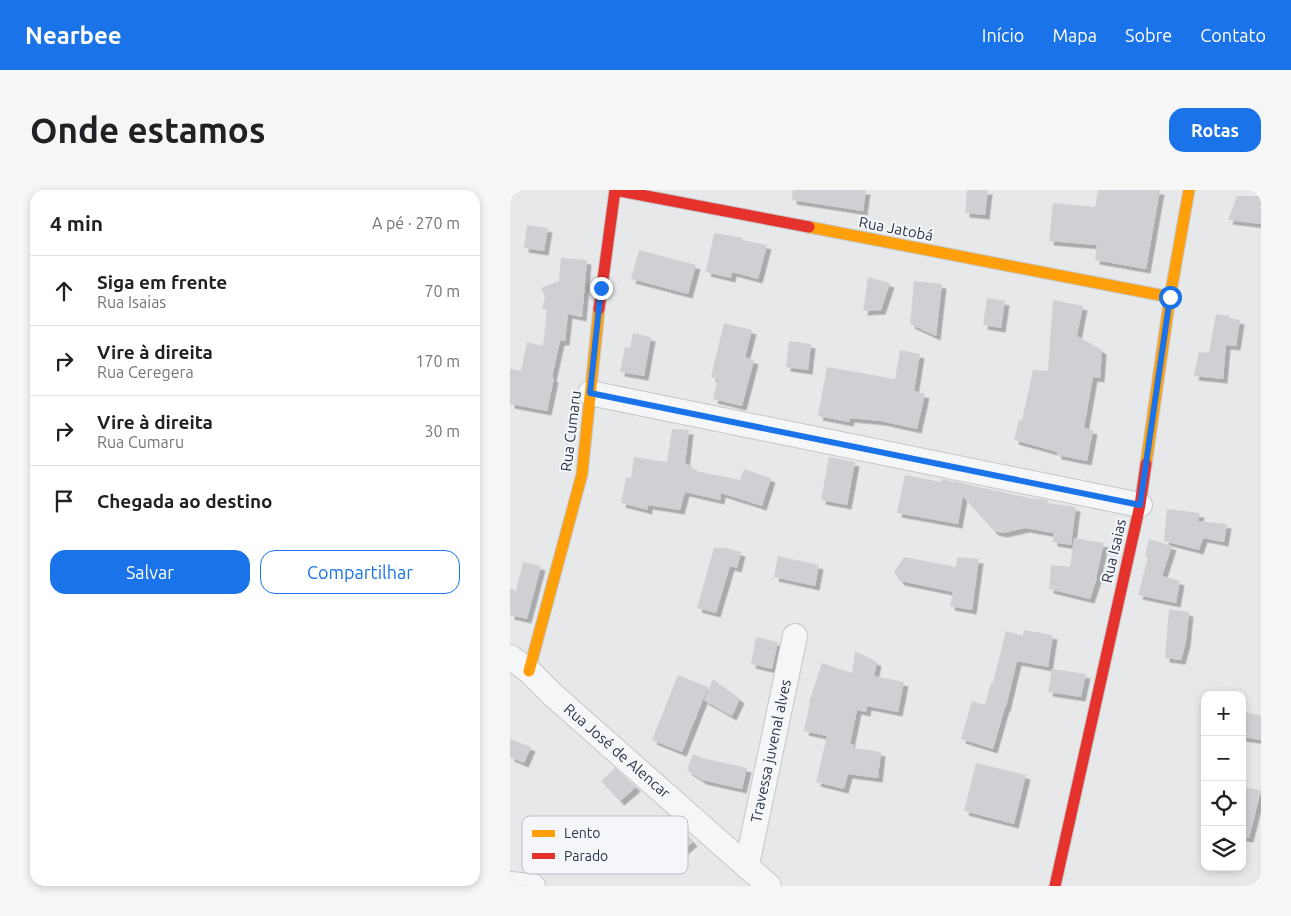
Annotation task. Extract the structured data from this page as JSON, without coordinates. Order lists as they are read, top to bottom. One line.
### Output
{"streets":{"street":["Rua Jatobá","Rua Cumaru","Rua Isaias","Rua José de Alencar","Travessa juvenal alves"]},"crossings":[["Rua Jatobá","Rua Cumaru"],["Rua Jatobá","Rua Isaias"],["Rua Cumaru","Rua José de Alencar"],["Rua José de Alencar","Travessa juvenal alves"]],"legend":["Lento","Parado"],"page":{"header":"Nearbee","nav":["Início","Mapa","Sobre","Contato"],"buttons":["Rotas",["Salvar","Compartilhar"]],"title":"Onde estamos","heading":["4 min","A pé · 270 m"],"list":[["Siga em frente","Rua Isaias","70 m"],["Vire à direita","Rua Ceregera","170 m"],["Vire à direita","Rua Cumaru","30 m"],"Chegada ao destino"],"map_buttons":["+","−"]}}
